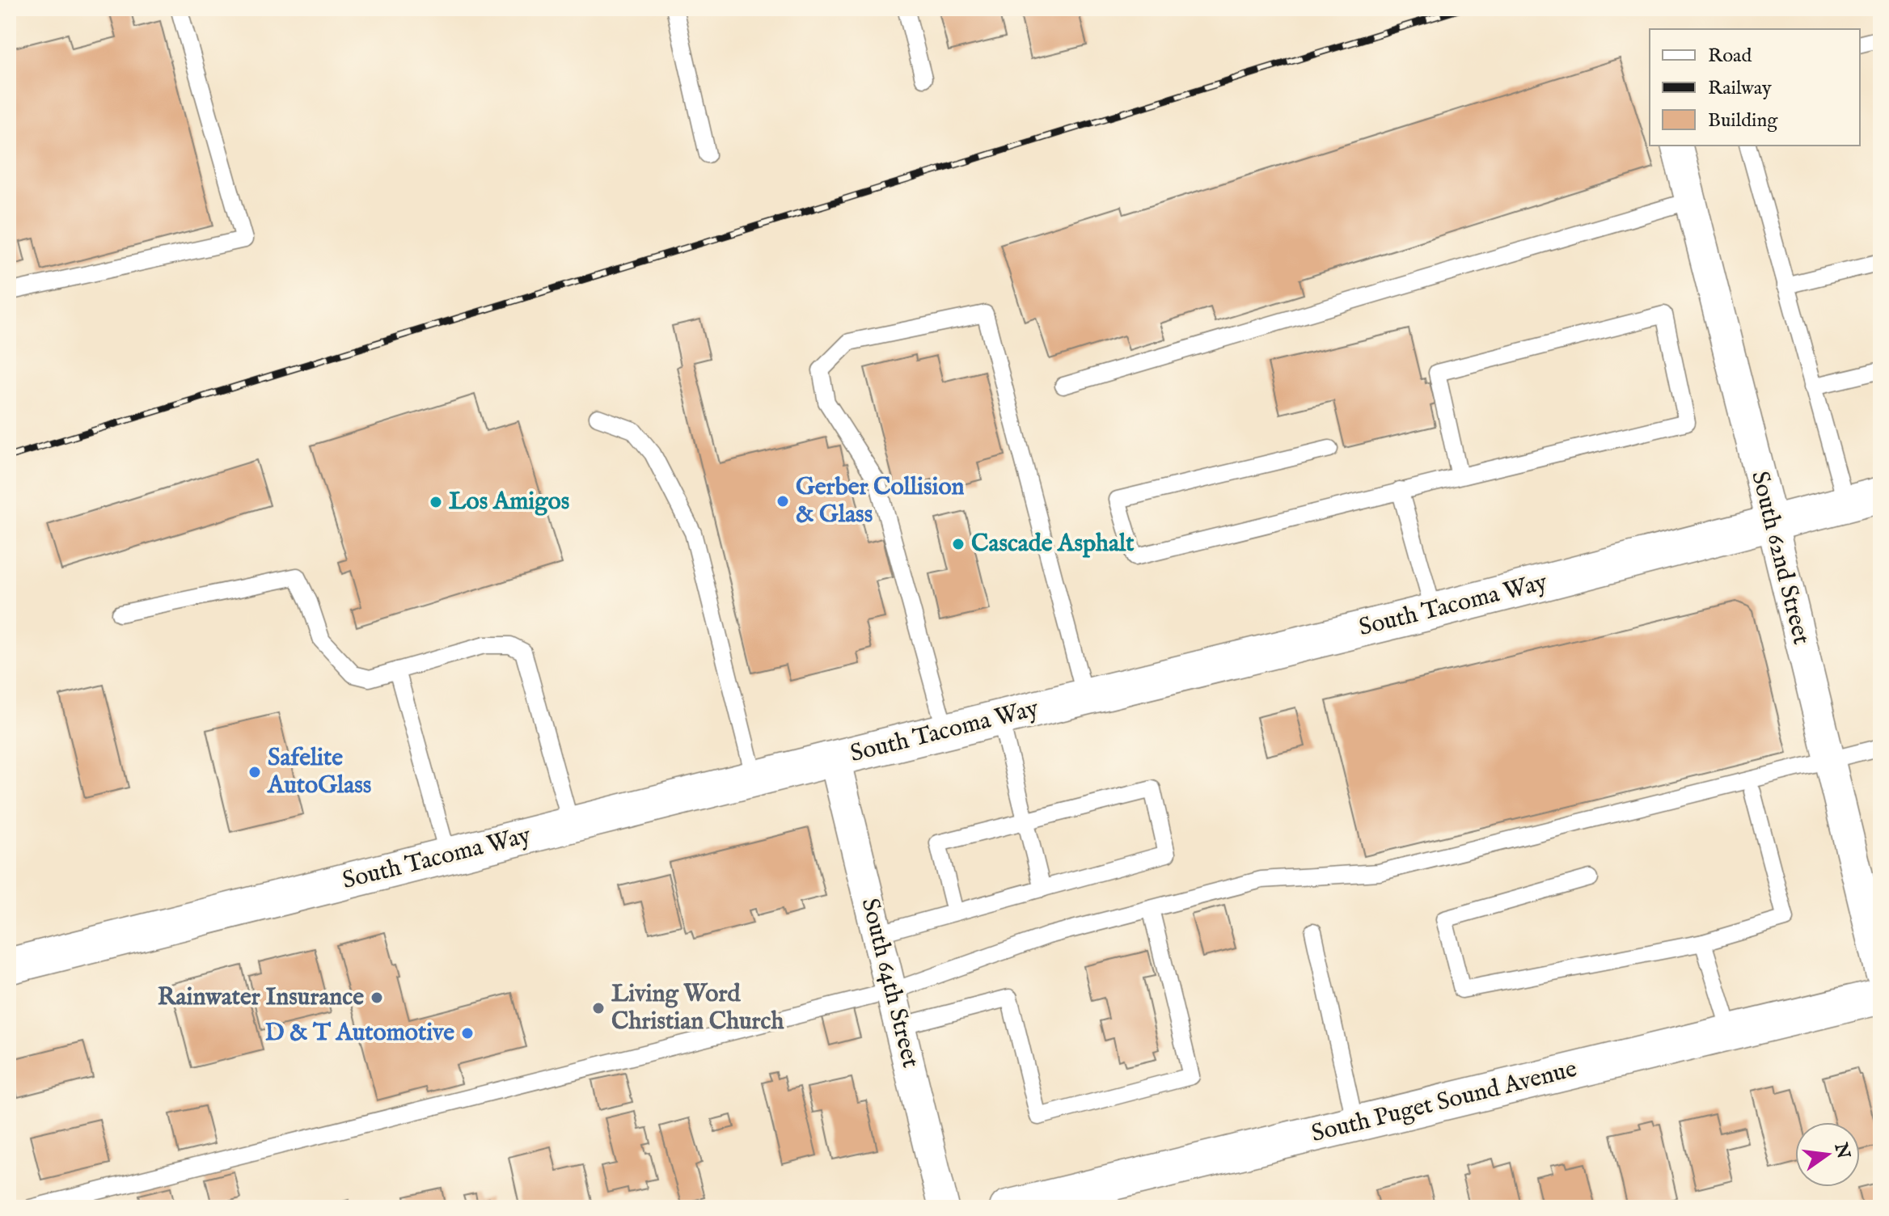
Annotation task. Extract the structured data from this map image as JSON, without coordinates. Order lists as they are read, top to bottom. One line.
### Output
{"streets":{"main road":["South Tacoma Way","South Puget Sound Avenue"],"street":["South 62nd Street","South 64th Street"]},"crossings":[["South 62nd Street","South Tacoma Way"],["South Tacoma Way","South 64th Street"]],"places":["Gerber Collision & Glass","Los Amigos","Cascade Asphalt","Safelite AutoGlass","Rainwater Insurance","Living Word Christian Church","D & T Automotive"],"legend":["Road","Railway","Building"],"north":"right"}
